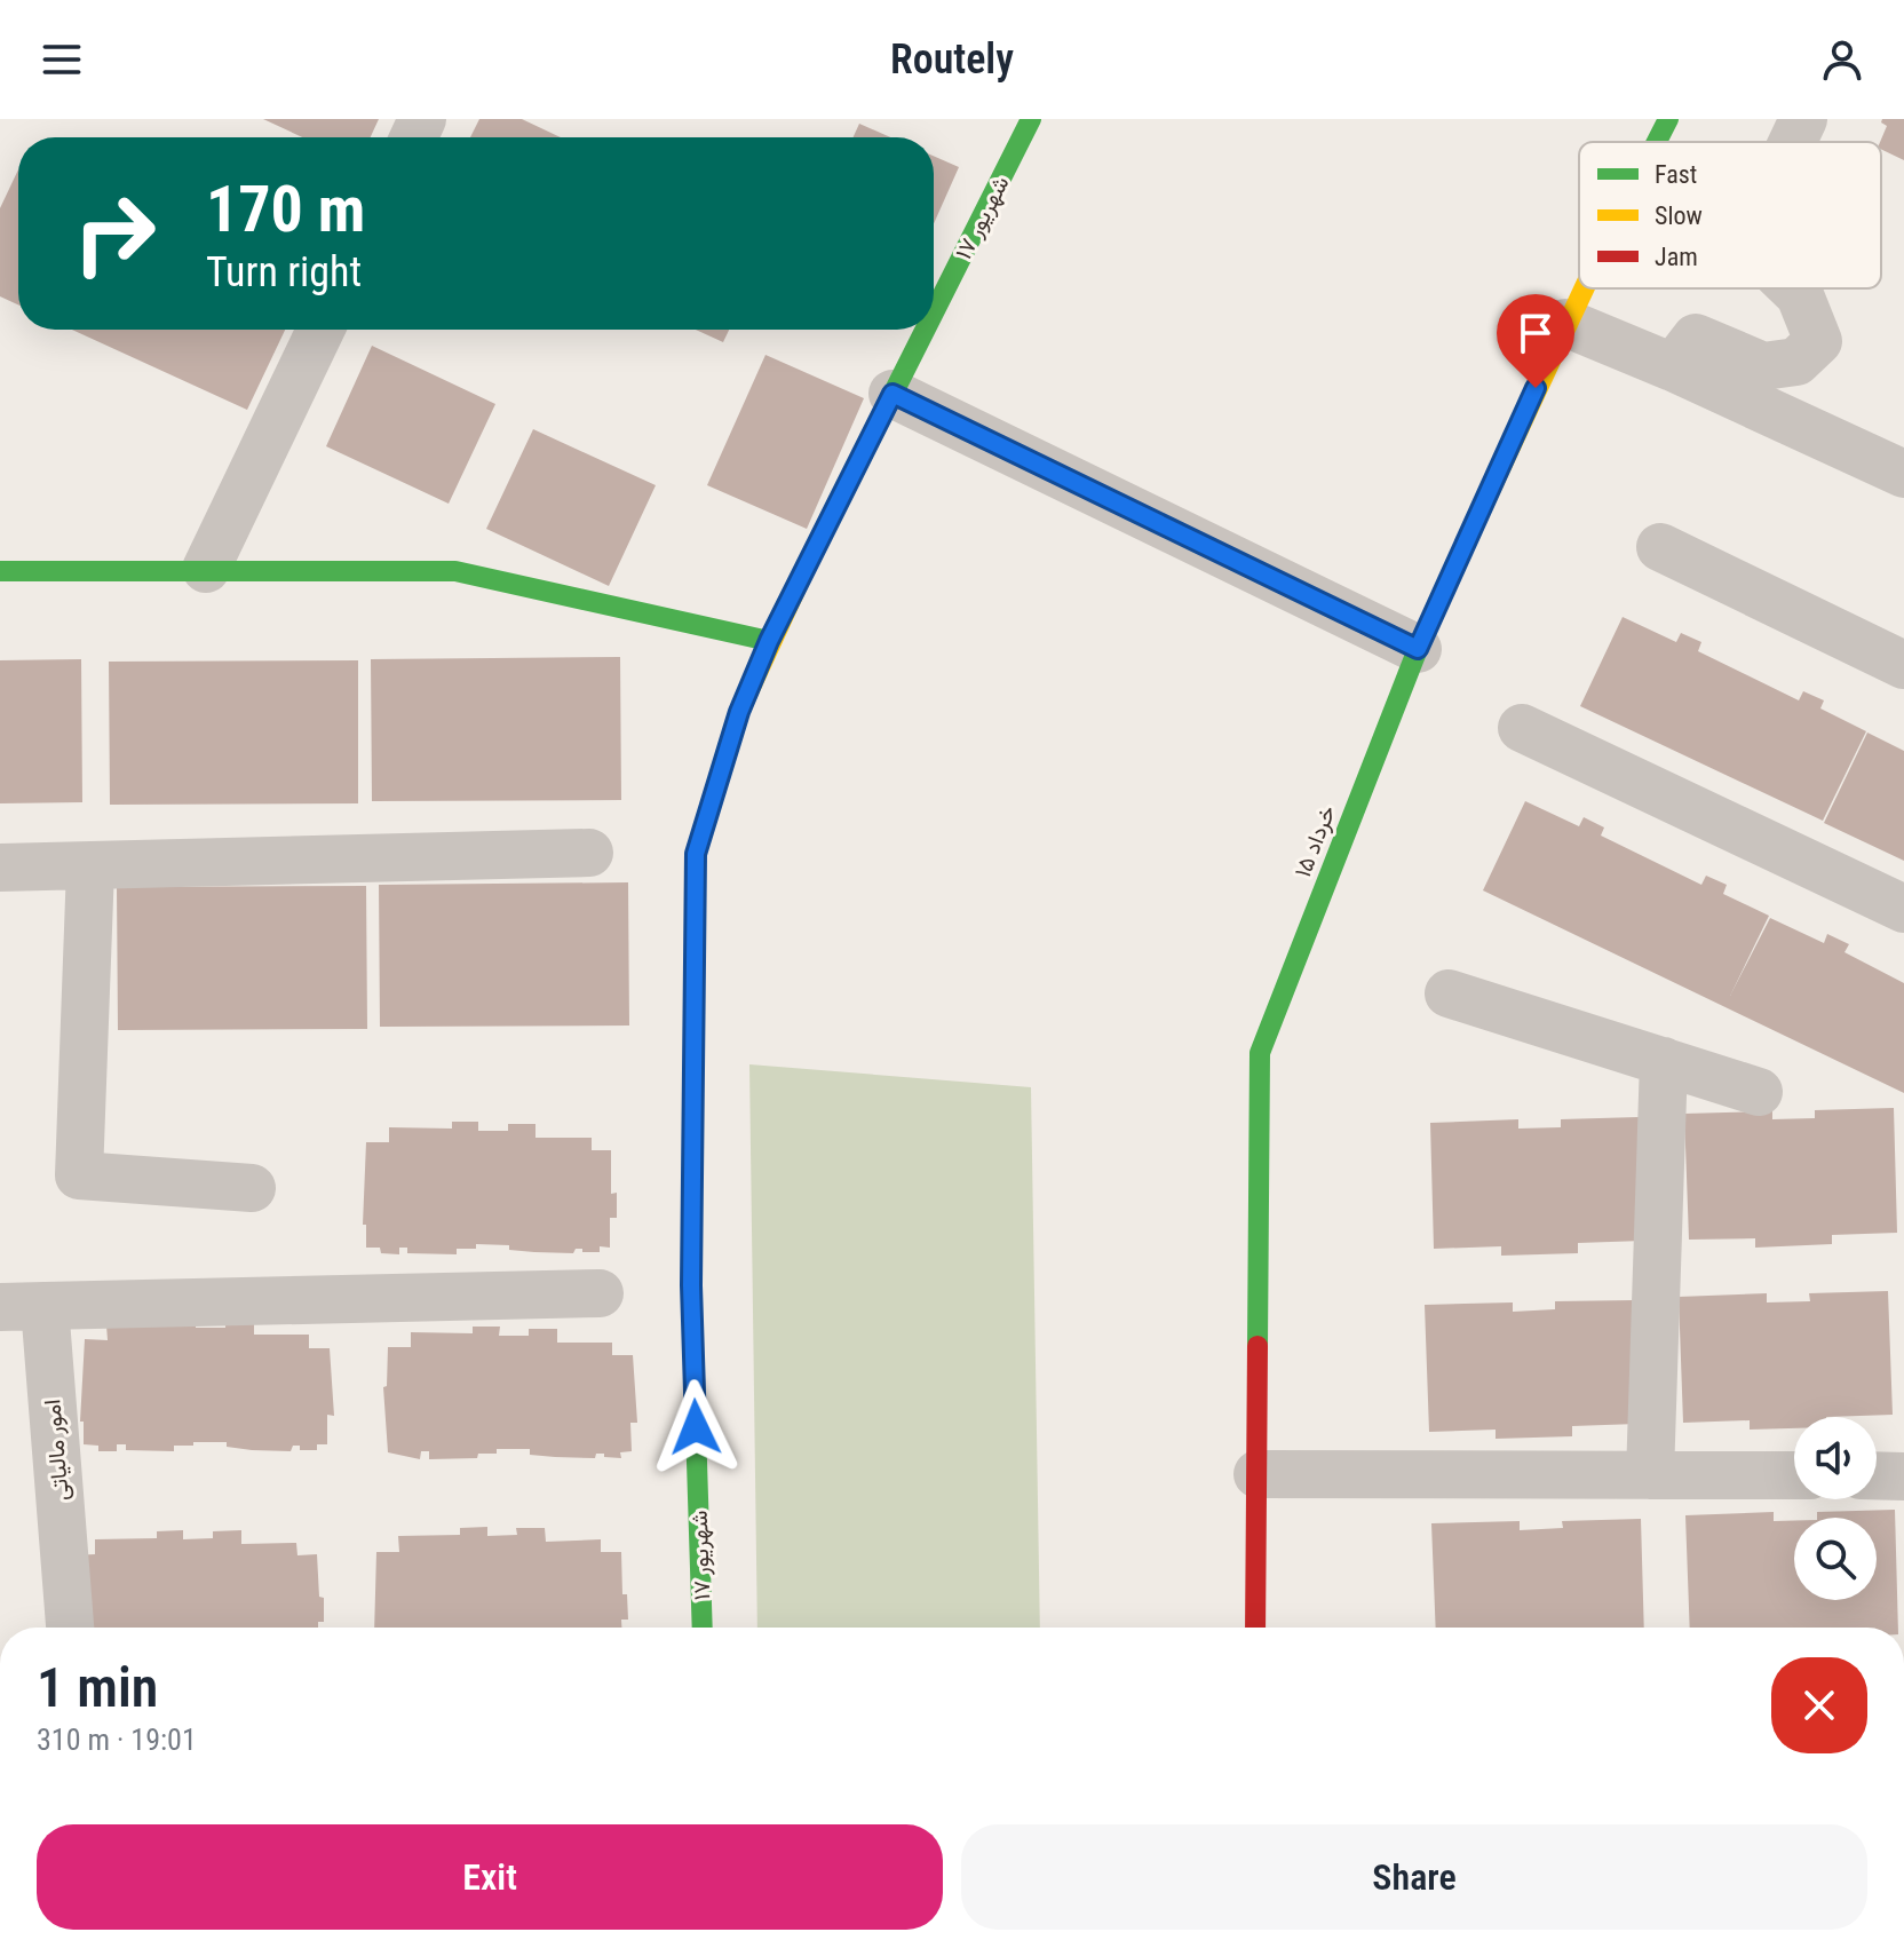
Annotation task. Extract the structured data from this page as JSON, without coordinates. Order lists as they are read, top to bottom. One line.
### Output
{"streets":{"street":["۱۷ شهریور","۱۵ خرداد","امور مالیاتی"]},"legend":["Fast","Slow","Jam"],"page":{"header":"Routely","turn":["170 m","Turn right"],"heading":["1 min","310 m · 19:01"],"buttons":["Exit","Share"]}}
